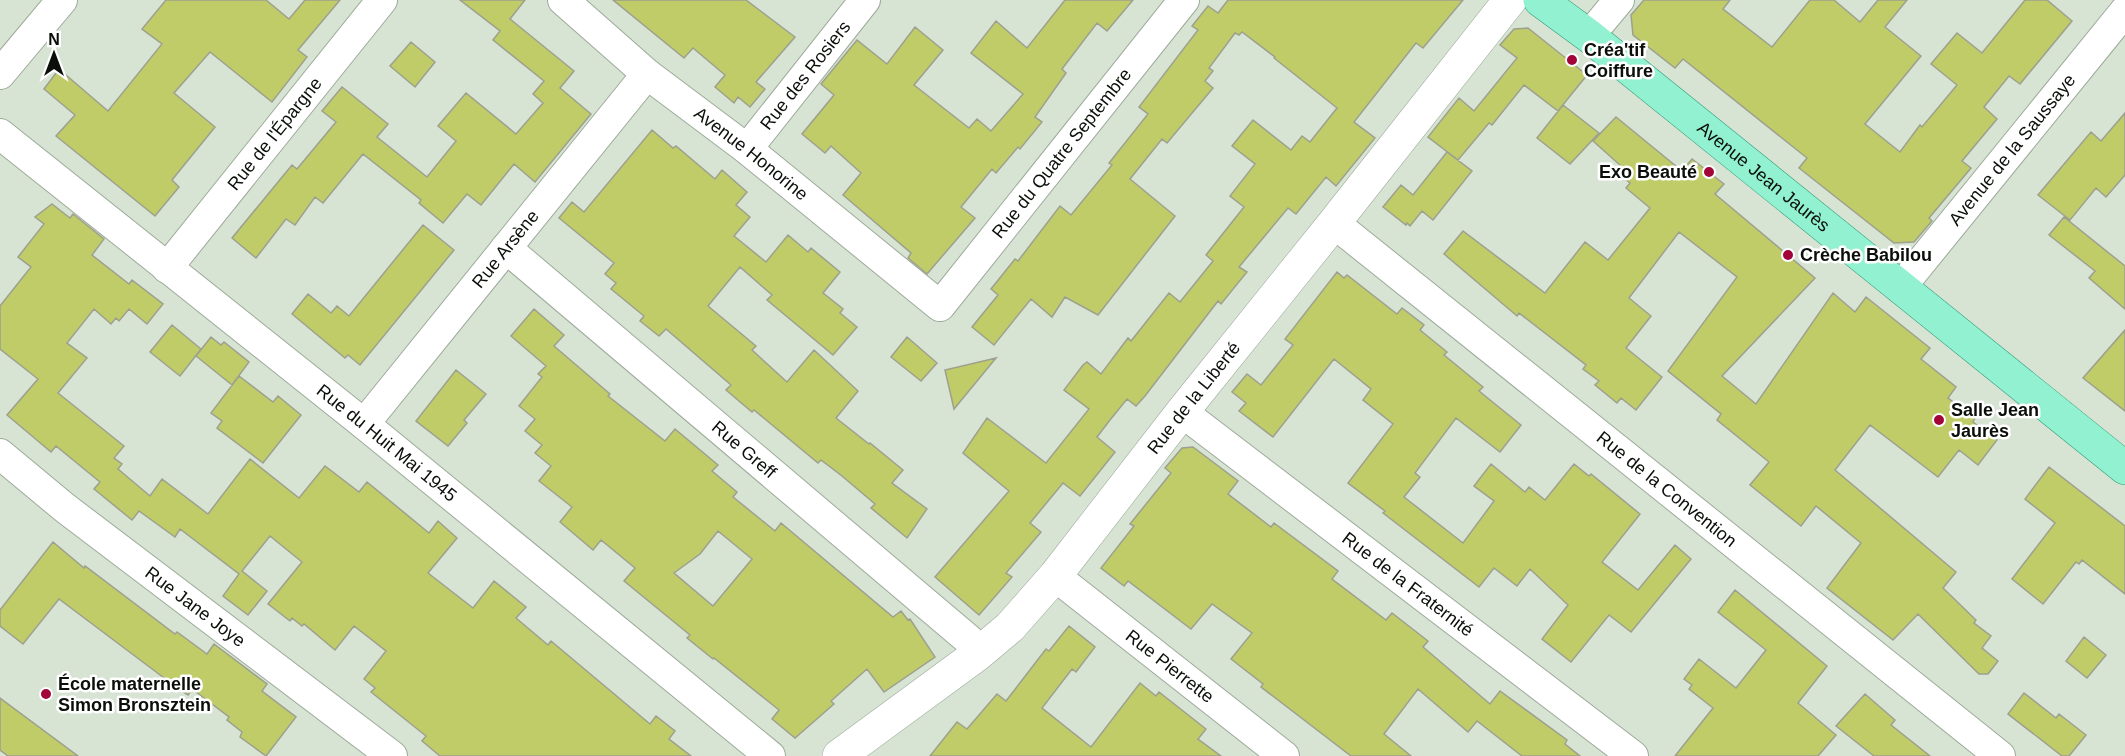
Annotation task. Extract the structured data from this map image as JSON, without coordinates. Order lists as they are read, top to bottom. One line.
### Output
{"streets":{"main road":["Avenue Jean Jaurès"],"street":["Rue des Rosiers","Rue de l'Épargne","Avenue de la Saussaye","Rue du Quatre Septembre","Avenue Honorine","Rue Arsène","Rue de la Liberté","Rue du Huit Mai 1945","Rue Greff","Rue de la Convention","Rue de la Fraternité","Rue Jane Joye","Rue Pierrette"]},"crossings":[["Rue des Rosiers","Avenue Honorine"],["Rue de l'Épargne","Rue du Huit Mai 1945"],["Avenue de la Saussaye","Avenue Jean Jaurès"],["Rue du Quatre Septembre","Avenue Honorine"],["Avenue Honorine","Rue Arsène"],["Rue Arsène","Rue du Huit Mai 1945"],["Rue Arsène","Rue Greff"],["Rue de la Liberté","Rue Greff"],["Rue de la Liberté","Rue de la Convention"],["Rue de la Liberté","Rue de la Fraternité"],["Rue de la Liberté","Rue Pierrette"]],"places":["Créa'tif Coiffure","Exo Beauté","Crèche Babilou","Salle Jean Jaurès","École maternelle Simon Bronsztein"],"north":"top"}
